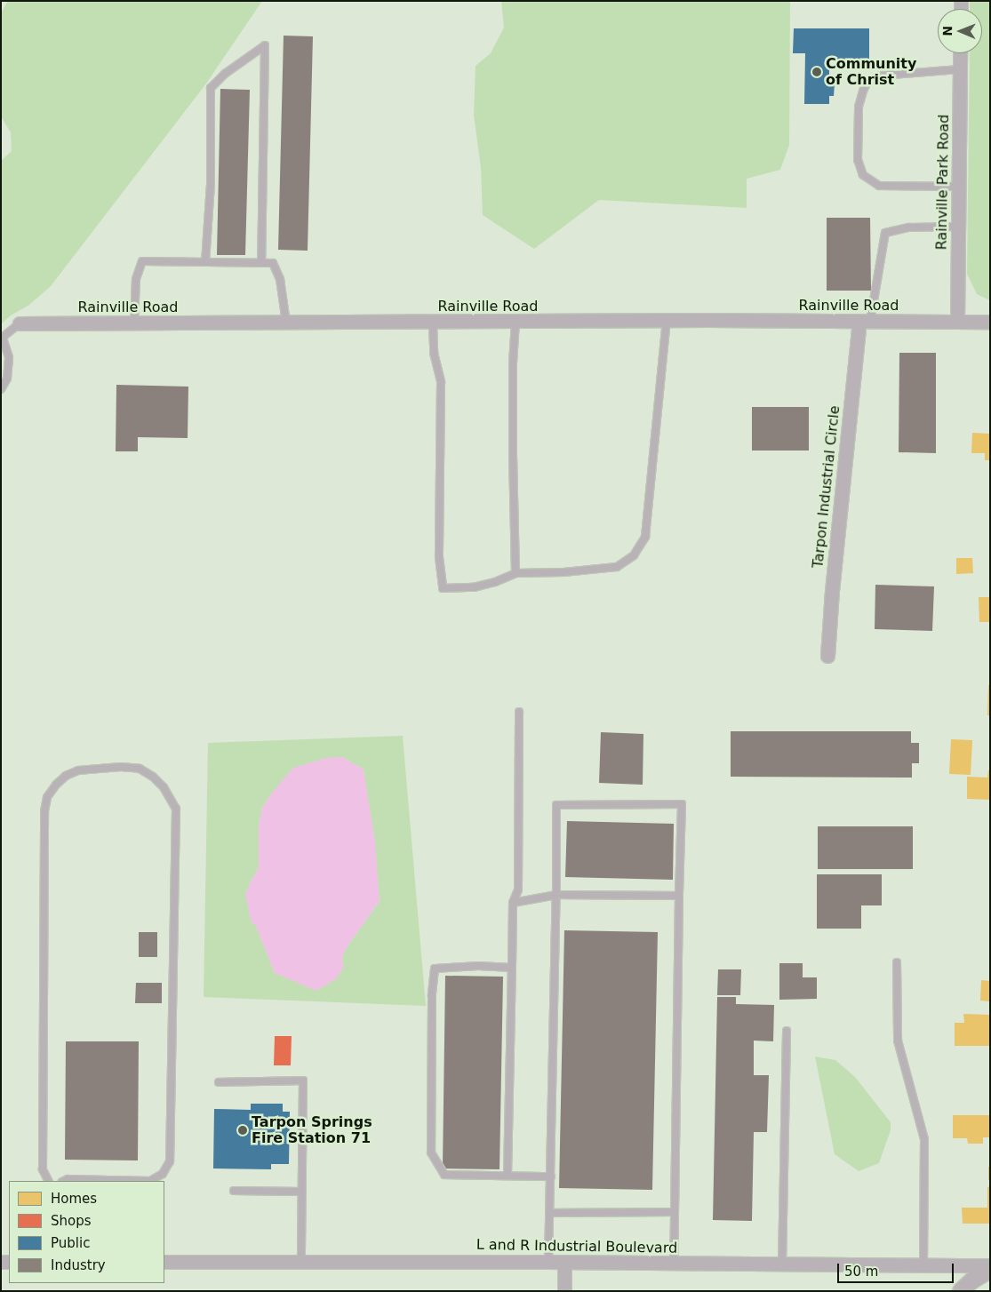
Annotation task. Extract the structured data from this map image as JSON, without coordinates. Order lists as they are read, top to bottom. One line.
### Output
{"streets":{"street":["Rainville Park Road","Rainville Road","Tarpon Industrial Circle","L and R Industrial Boulevard"]},"crossings":[["Rainville Park Road","Rainville Road"],["Rainville Road","Tarpon Industrial Circle"]],"places":["Community of Christ","Tarpon Springs Fire Station 71"],"legend":["Homes","Shops","Public","Industry"],"scale_bar":"50 m","north":"left"}
